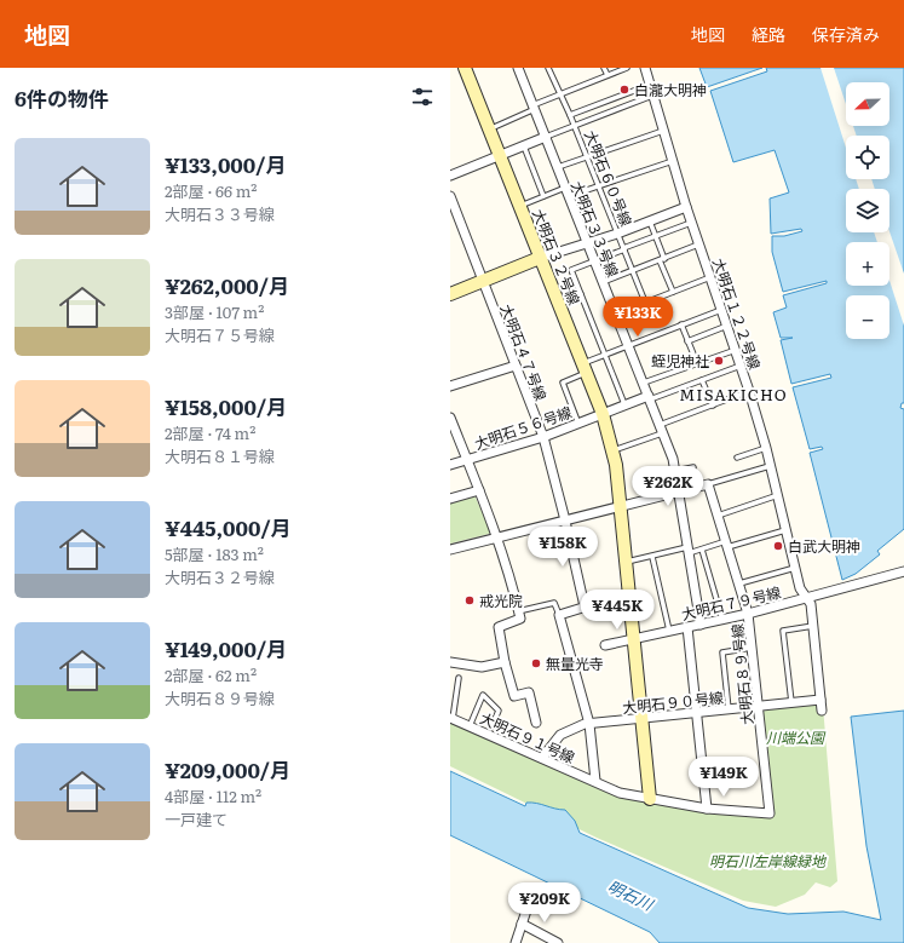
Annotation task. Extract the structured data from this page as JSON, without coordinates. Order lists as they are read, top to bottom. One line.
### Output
{"streets":{"street":["大明石３３号線","大明石３２号線","大明石１２２号線","大明石４７号線","大明石５６号線","大明石７９号線","大明石８９号線","大明石９０号線","大明石９１号線"],"lane":["大明石６０号線"]},"crossings":[["大明石３３号線","大明石５６号線"],["大明石３３号線","大明石７９号線"],["大明石３２号線","大明石５６号線"],["大明石３２号線","大明石７９号線"],["大明石３２号線","大明石８９号線"],["大明石３２号線","大明石９０号線"],["大明石１２２号線","大明石７９号線"],["大明石１２２号線","大明石９０号線"],["大明石４７号線","大明石５６号線"],["大明石７９号線","大明石８９号線"],["大明石８９号線","大明石９０号線"],["大明石８９号線","大明石９１号線"],["大明石９０号線","大明石９１号線"]],"districts":["MISAKICHO"],"water":["明石川"],"parks":["川端公園","明石川左岸線緑地"],"places":["白瀧大明神","蛭児神社","白武大明神","戒光院","無量光寺"],"north":"left","page":{"header":"地図","nav":["地図","経路","保存済み"],"heading":"6件の物件","map_buttons":["+","−"],"list":[{"name":"¥133,000/月","note":"2部屋 · 66 m² · 大明石３３号線"},{"name":"¥262,000/月","note":"3部屋 · 107 m² · 大明石７５号線"},{"name":"¥158,000/月","note":"2部屋 · 74 m² · 大明石８１号線"},{"name":"¥445,000/月","note":"5部屋 · 183 m² · 大明石３２号線"},{"name":"¥149,000/月","note":"2部屋 · 62 m² · 大明石８９号線"},{"name":"¥209,000/月","note":"4部屋 · 112 m² · 一戸建て"}],"price":["¥133K","¥262K","¥158K","¥445K","¥149K","¥209K"]}}
